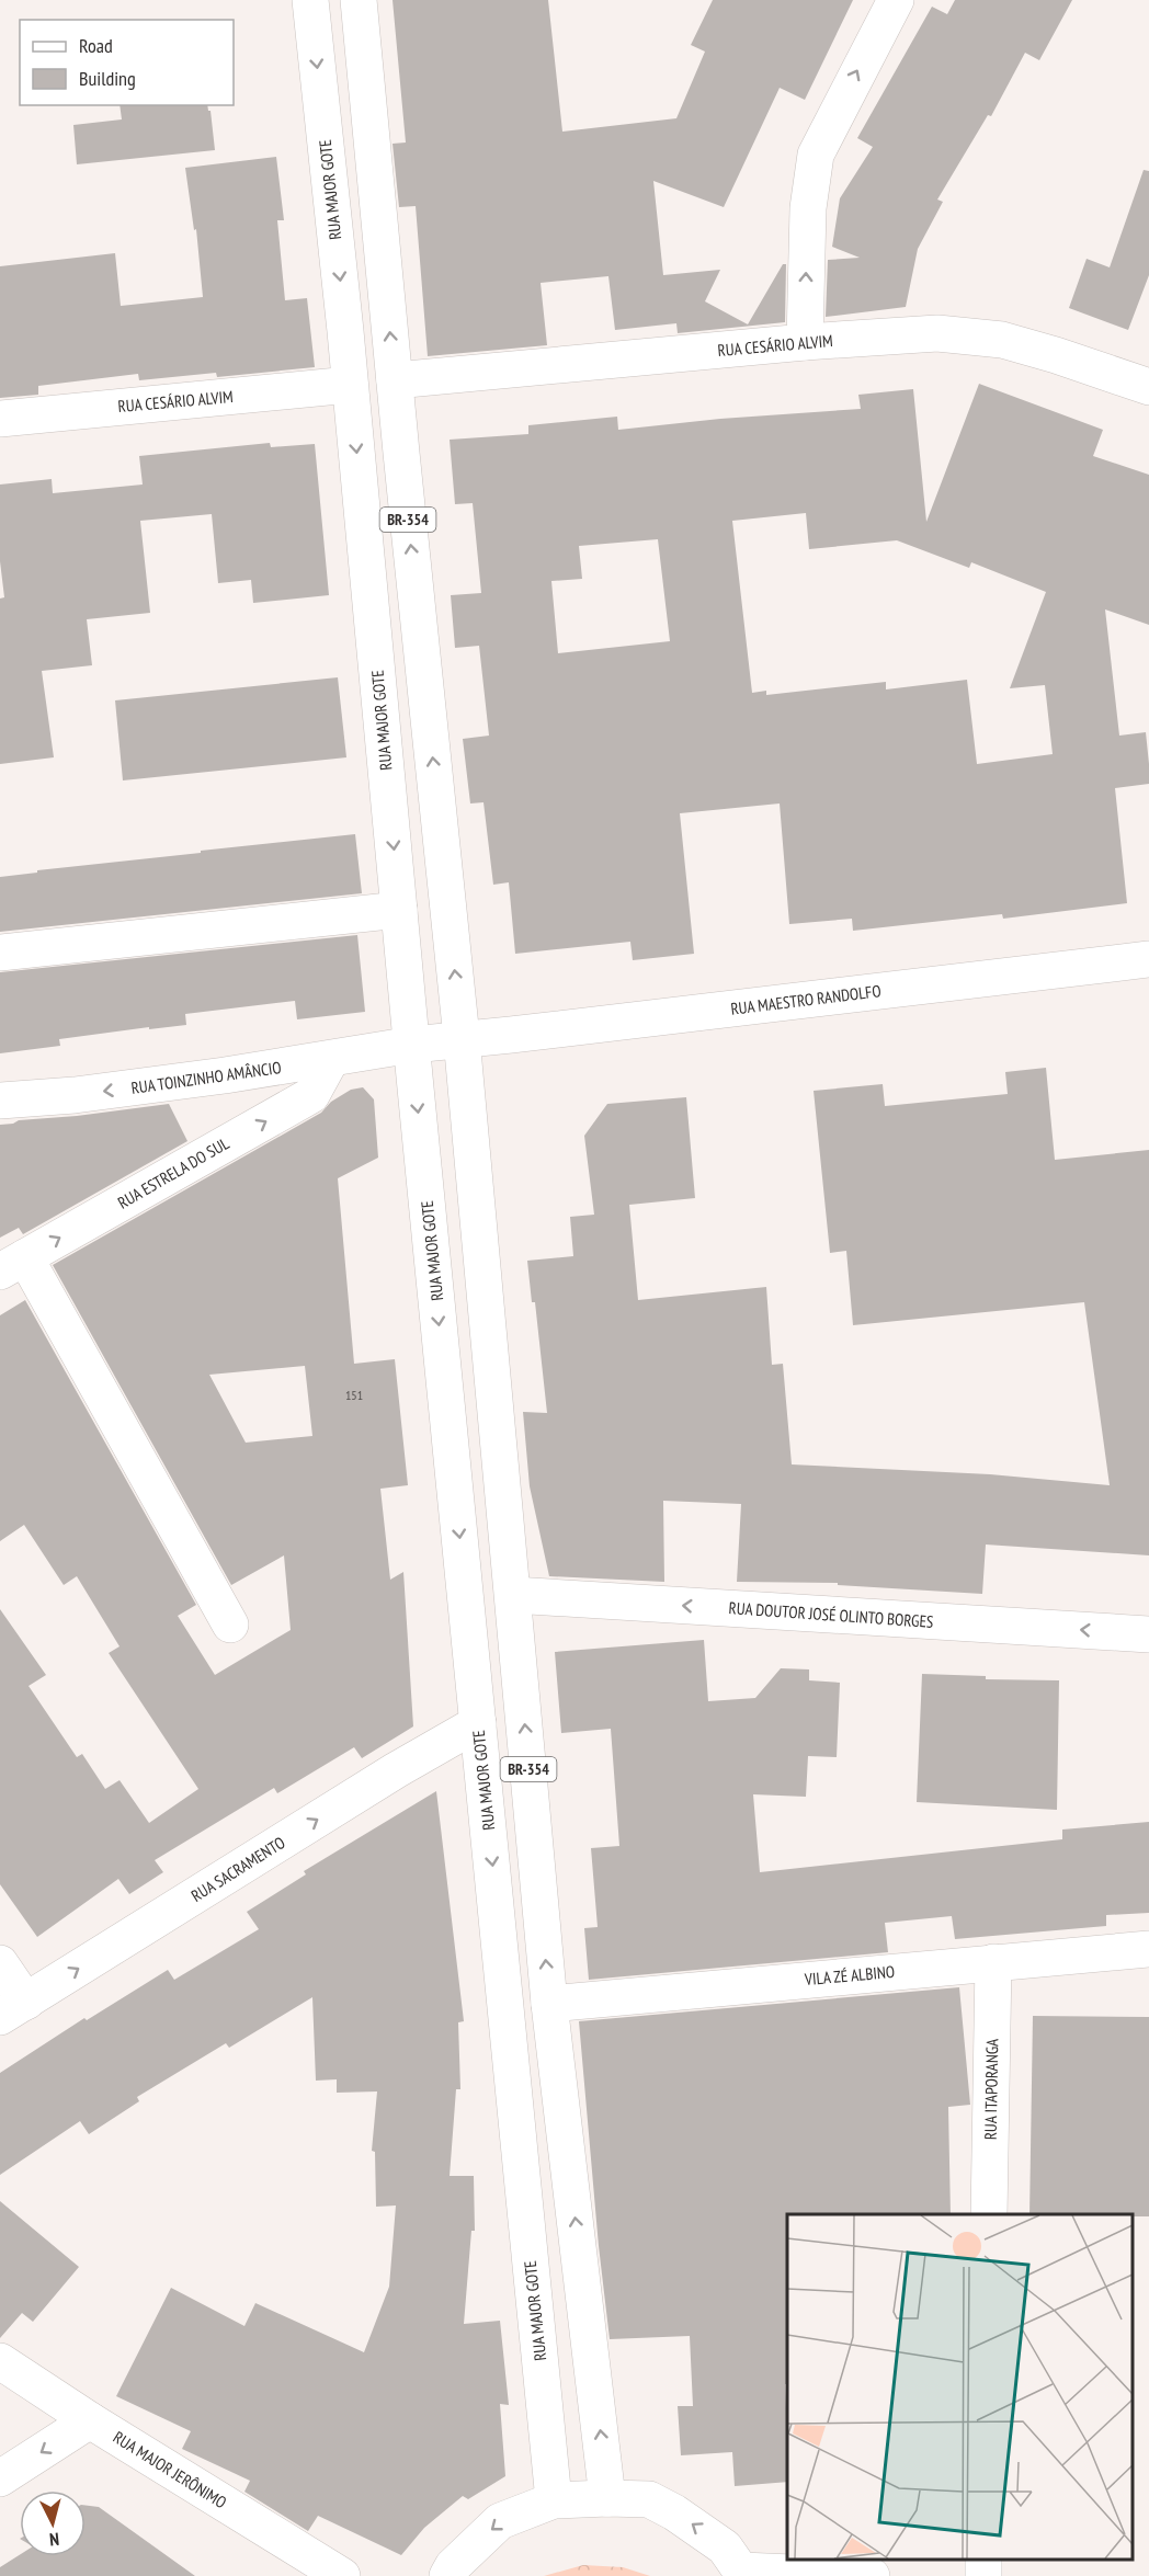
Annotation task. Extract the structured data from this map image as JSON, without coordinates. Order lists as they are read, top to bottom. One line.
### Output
{"streets":{"main road":["RUA MAJOR GOTE","RUA CESÁRIO ALVIM","BR-354","RUA MAESTRO RANDOLFO","RUA TOINZINHO AMÂNCIO","RUA ESTRELA DO SUL","RUA DOUTOR JOSÉ OLINTO BORGES","RUA SACRAMENTO","VILA ZÉ ALBINO","RUA ITAPORANGA","RUA MAJOR JERÔNIMO"]},"crossings":[["RUA MAJOR GOTE","RUA CESÁRIO ALVIM"],["RUA MAJOR GOTE","RUA MAESTRO RANDOLFO"],["RUA MAJOR GOTE","RUA TOINZINHO AMÂNCIO"],["RUA MAJOR GOTE","RUA SACRAMENTO"],["RUA CESÁRIO ALVIM","BR-354"],["BR-354","RUA MAESTRO RANDOLFO"],["BR-354","RUA DOUTOR JOSÉ OLINTO BORGES"],["BR-354","VILA ZÉ ALBINO"],["RUA MAESTRO RANDOLFO","RUA TOINZINHO AMÂNCIO"],["RUA TOINZINHO AMÂNCIO","RUA ESTRELA DO SUL"],["VILA ZÉ ALBINO","RUA ITAPORANGA"]],"one_way":["RUA ESTRELA DO SUL","RUA DOUTOR JOSÉ OLINTO BORGES","RUA SACRAMENTO"],"house_numbers":["151"],"legend":["Road","Building"],"north":"bottom"}
